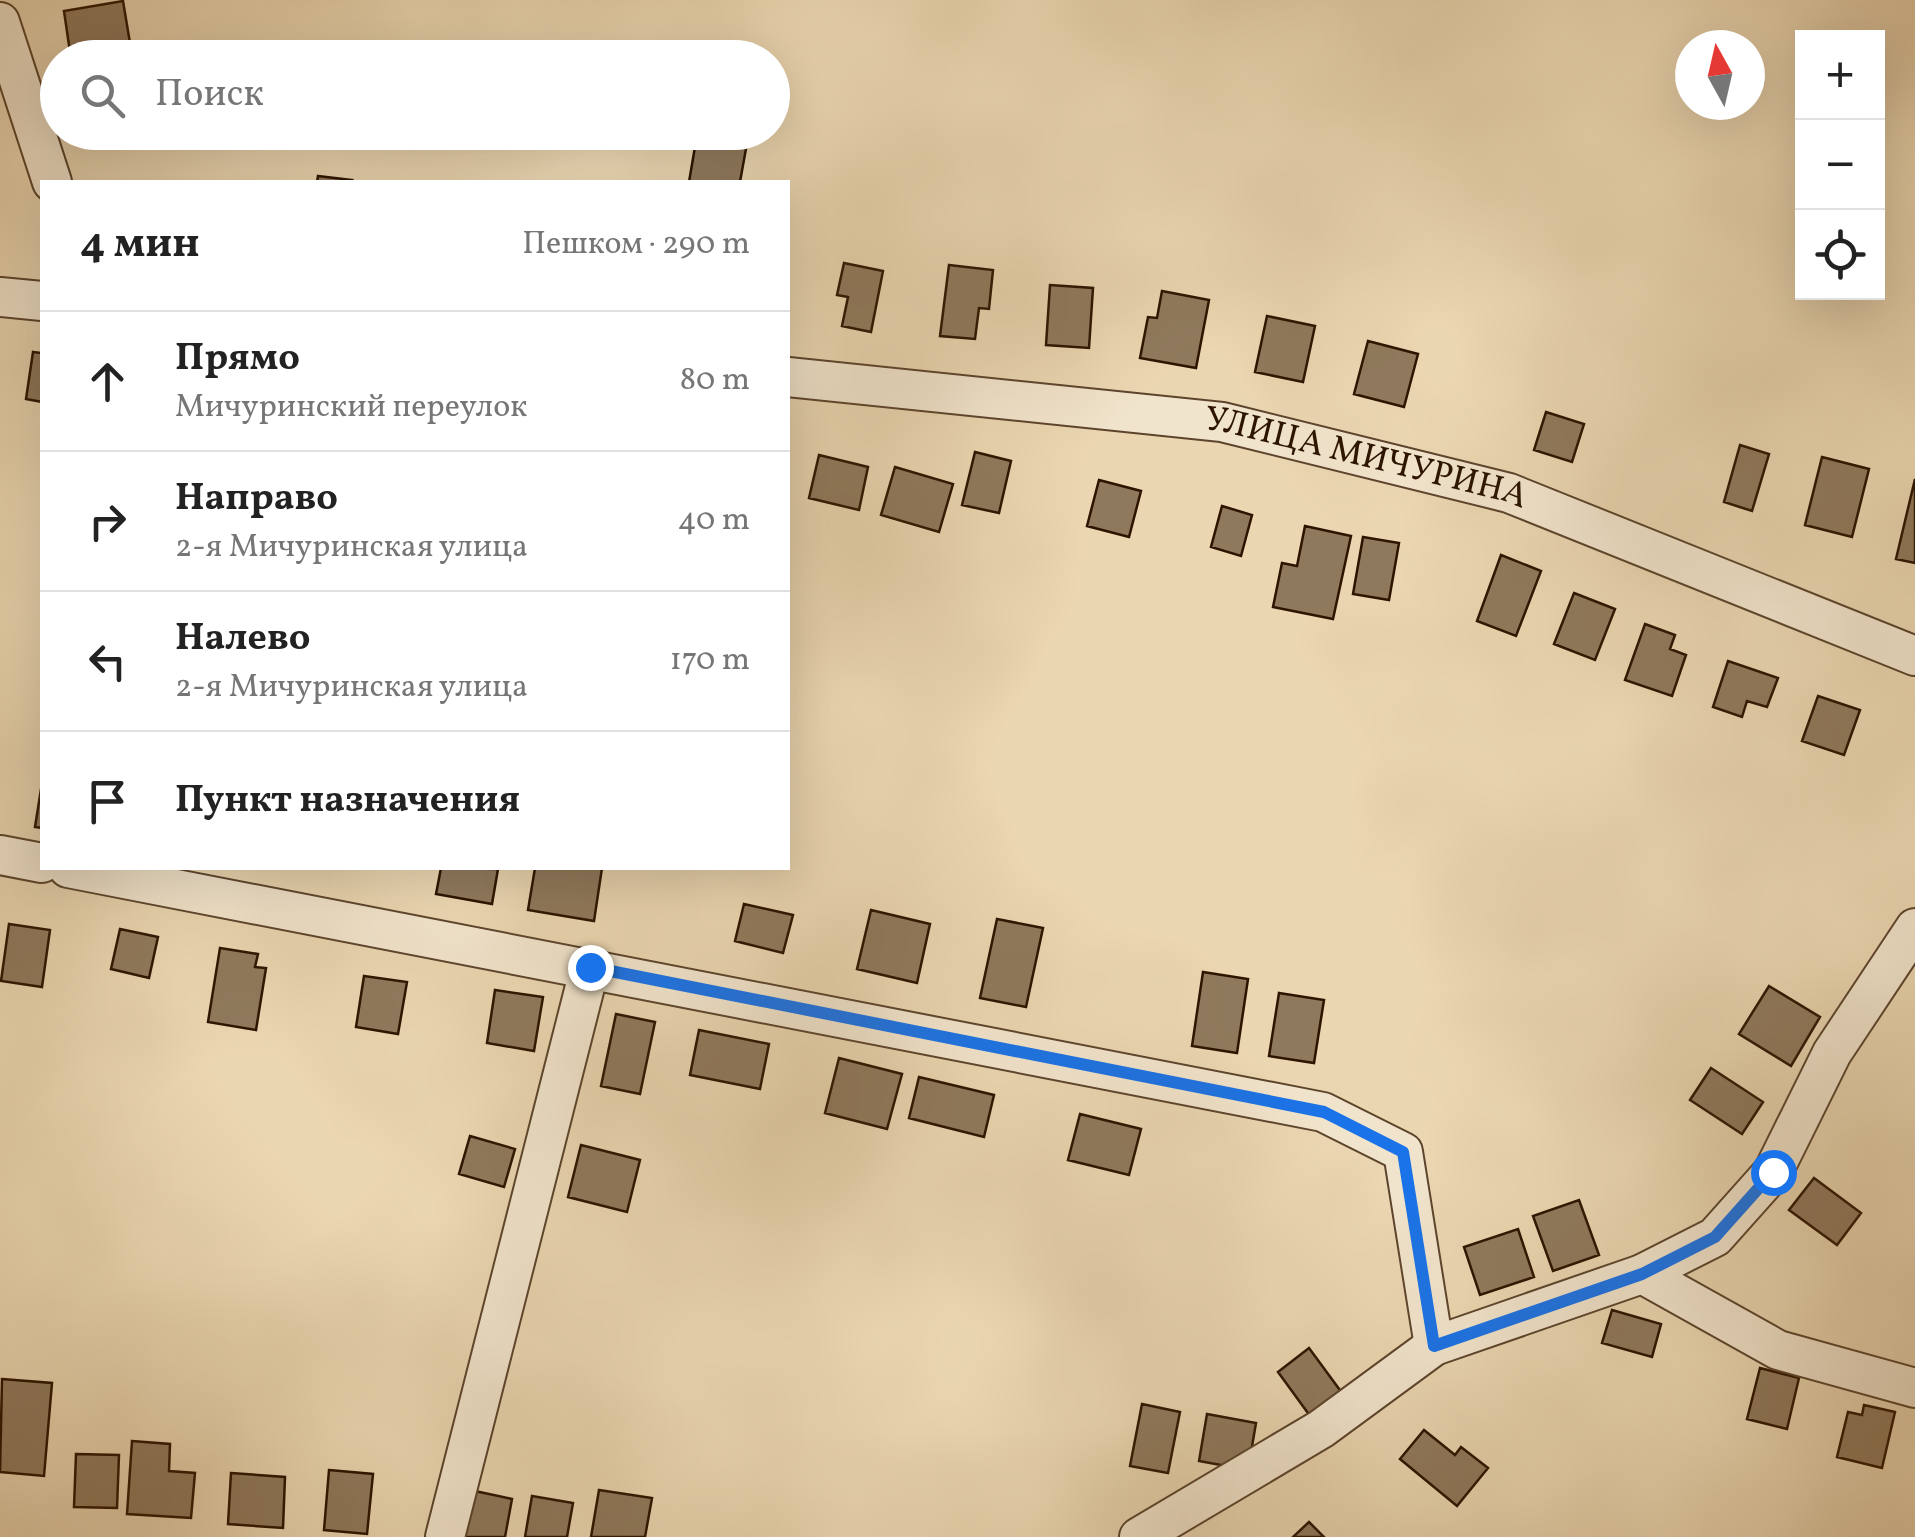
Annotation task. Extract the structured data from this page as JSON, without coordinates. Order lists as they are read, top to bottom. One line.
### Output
{"streets":{"street":["УЛИЦА МИЧУРИНА"]},"north":"top","page":{"map_buttons":["+","−"],"search":"Поиск","heading":["4 мин","Пешком · 290 m"],"list":[["Прямо","Мичуринский переулок","80 m"],["Направо","2-я Мичуринская улица","40 m"],["Налево","2-я Мичуринская улица","170 m"],"Пункт назначения"]}}
